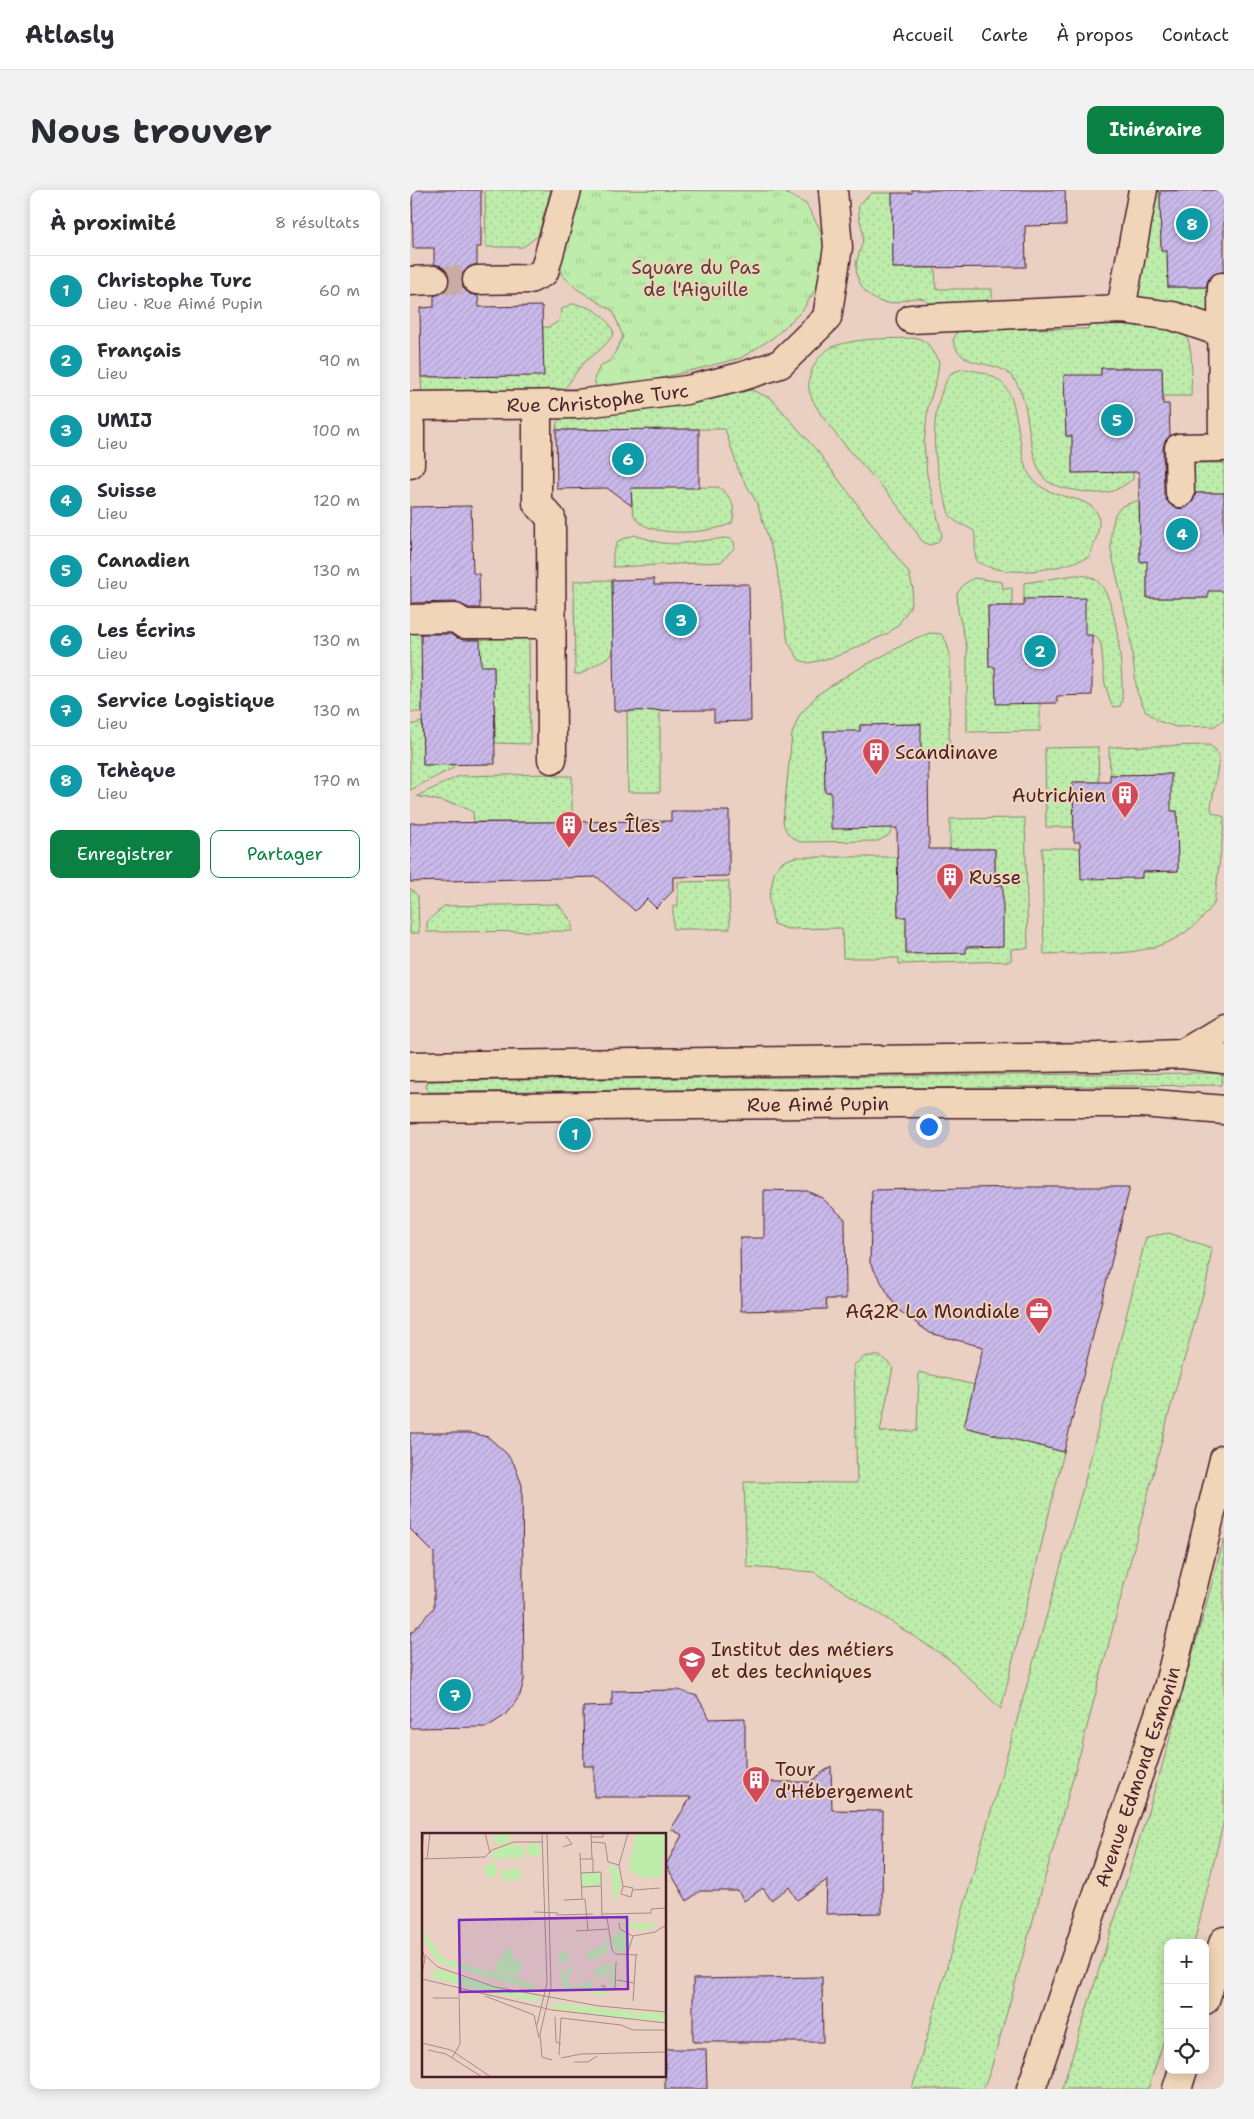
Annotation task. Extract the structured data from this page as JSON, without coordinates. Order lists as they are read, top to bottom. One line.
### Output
{"streets":{"street":["Rue Christophe Turc","Rue Aimé Pupin","Avenue Edmond Esmonin"]},"parks":["Square du Pas de l'Aiguille"],"places":{"building":["Scandinave","Autrichien","Les Îles","Russe","Tour d'Hébergement"],"office":["AG2R La Mondiale"],"school or university":["Institut des métiers et des techniques"]},"page":{"header":"Atlasly","nav":["Accueil","Carte","À propos","Contact"],"buttons":["Itinéraire",["Enregistrer","Partager"]],"title":"Nous trouver","heading":["À proximité","8 résultats"],"pins":["8","5","6","4","3","2","1","7"],"list":[{"mark":"1","name":"Christophe Turc","note":"Lieu · Rue Aimé Pupin","value":"60 m"},{"mark":"2","name":"Français","note":"Lieu","value":"90 m"},{"mark":"3","name":"UMIJ","note":"Lieu","value":"100 m"},{"mark":"4","name":"Suisse","note":"Lieu","value":"120 m"},{"mark":"5","name":"Canadien","note":"Lieu","value":"130 m"},{"mark":"6","name":"Les Écrins","note":"Lieu","value":"130 m"},{"mark":"7","name":"Service Logistique","note":"Lieu","value":"130 m"},{"mark":"8","name":"Tchèque","note":"Lieu","value":"170 m"}],"map_buttons":["+","−"]}}
